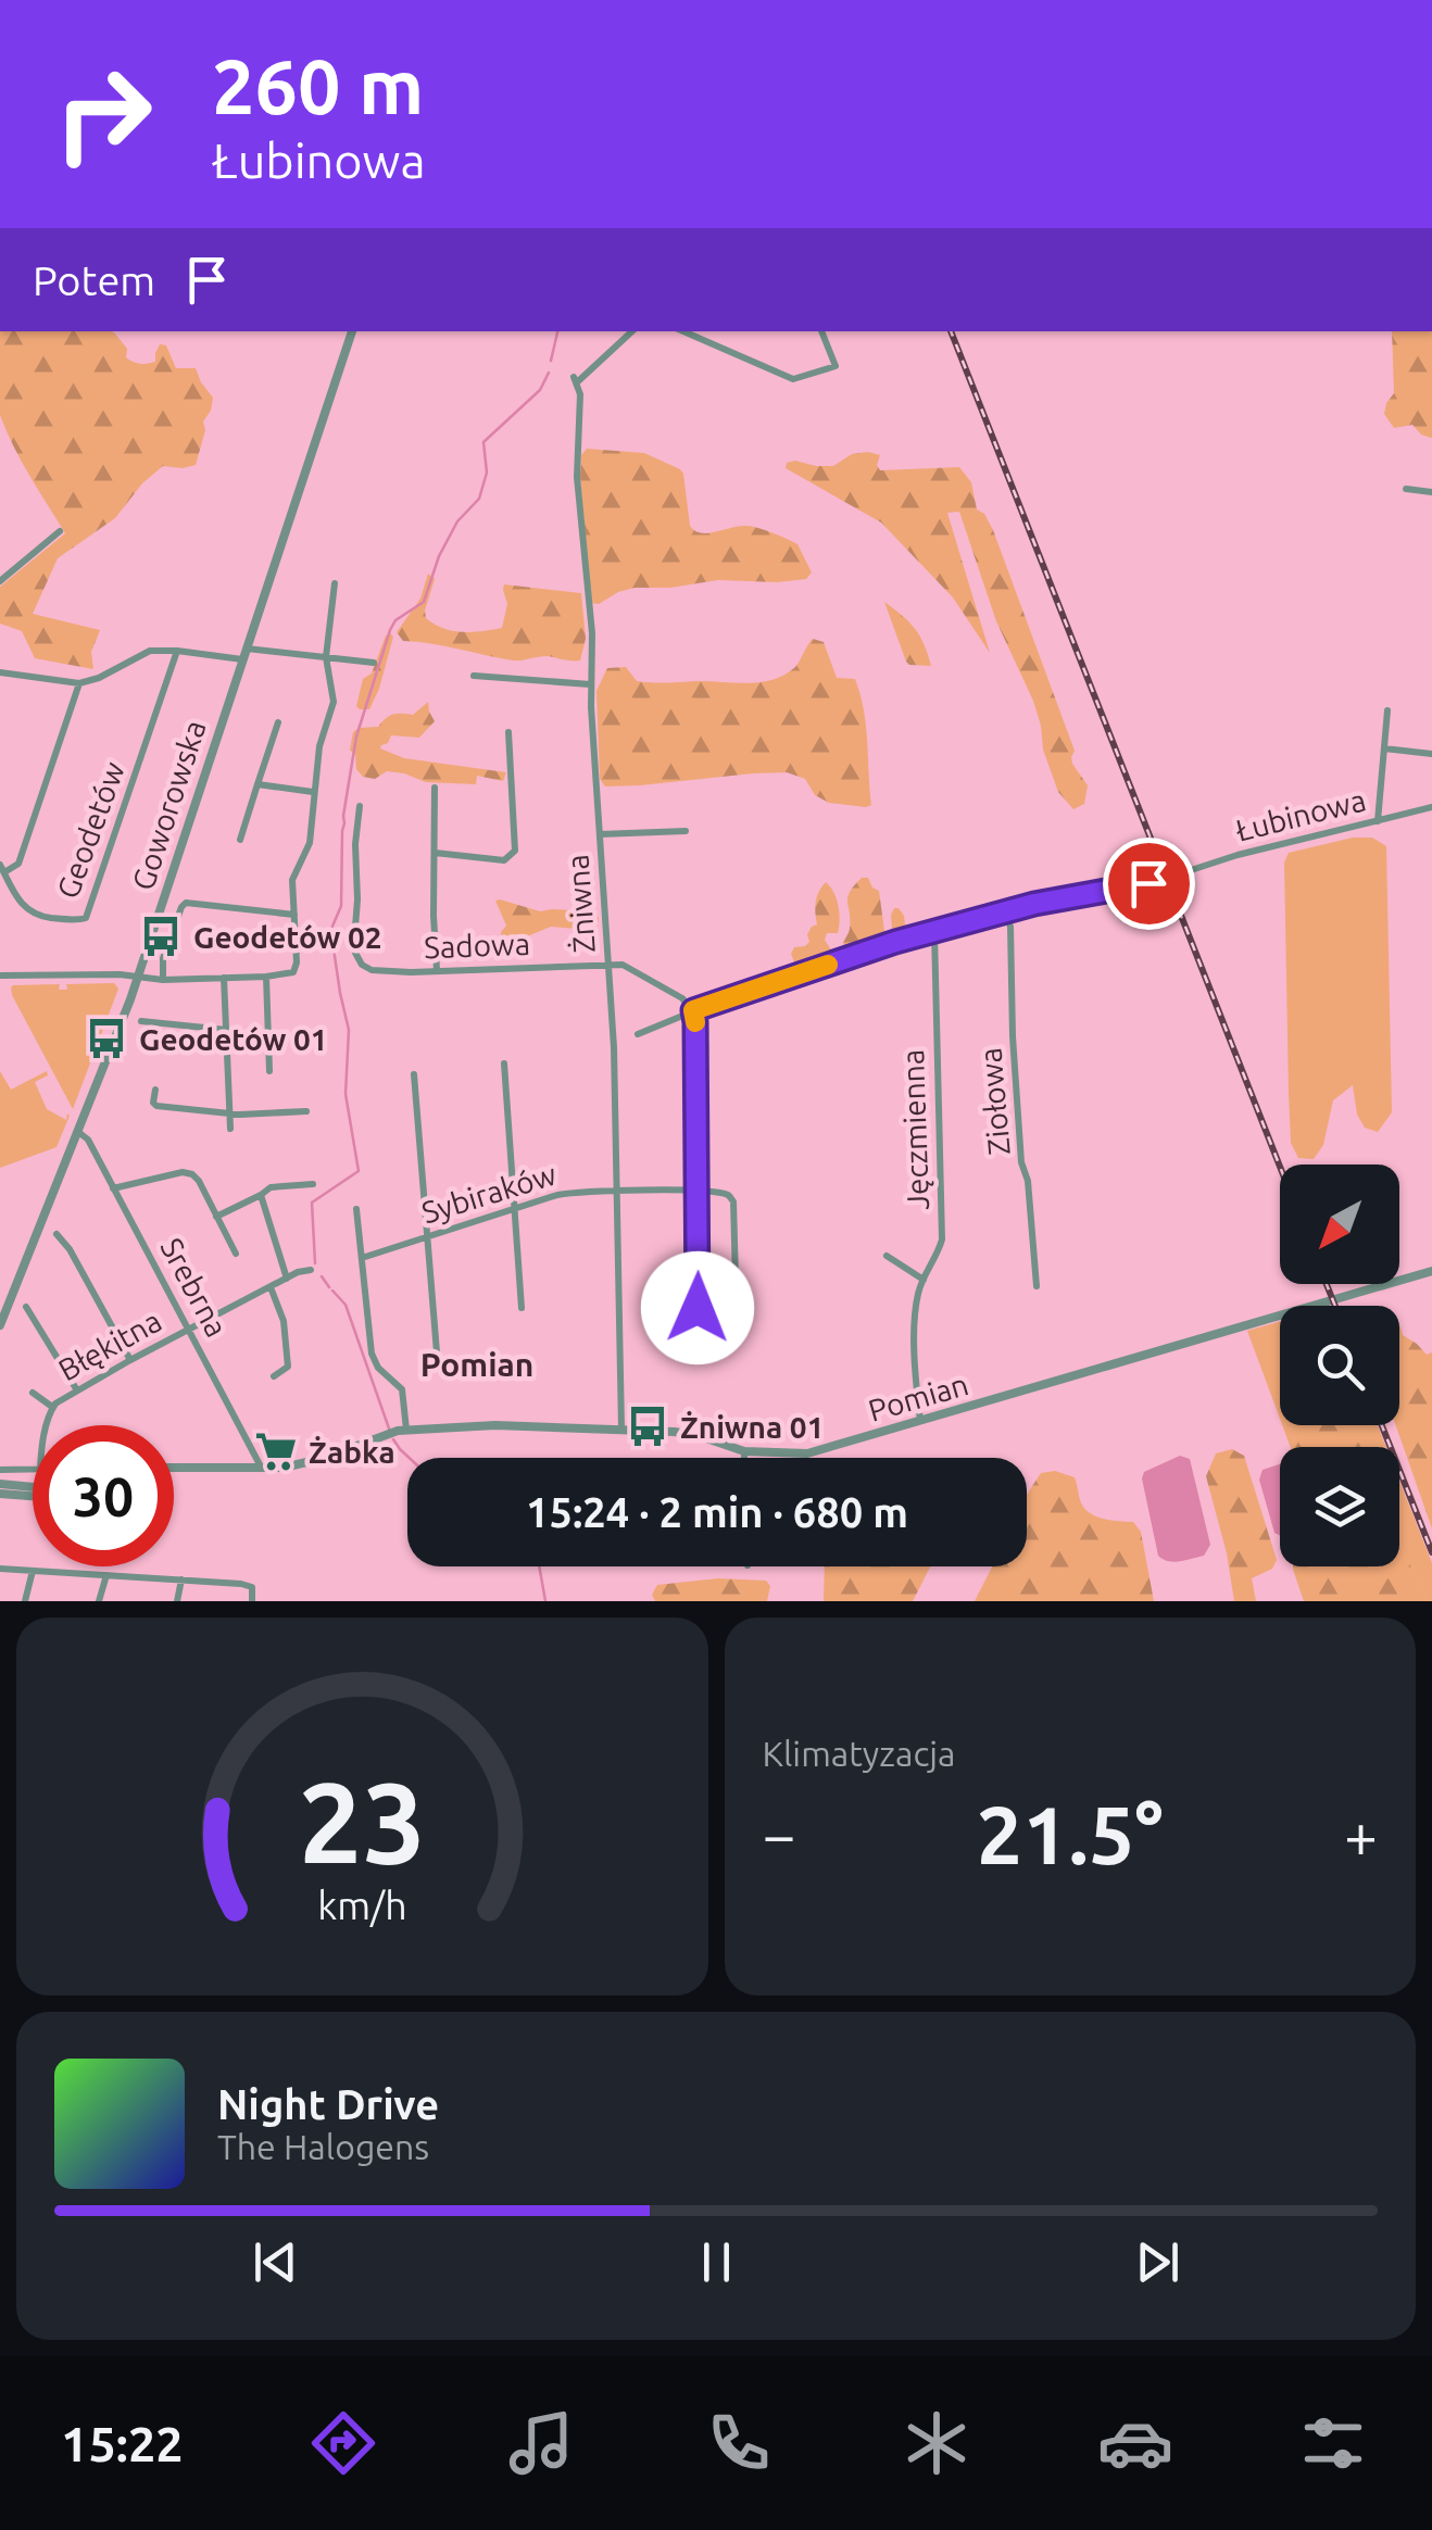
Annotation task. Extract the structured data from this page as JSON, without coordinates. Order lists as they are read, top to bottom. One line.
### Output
{"streets":{"street":["Goworowska","Łubinowa","Geodetów","Żniwna","Sadowa","Ziołowa","Jęczmienna","Sybiraków","Srebrna","Błękitna","Pomian"]},"crossings":[["Goworowska","Srebrna"],["Żniwna","Sadowa"],["Żniwna","Sybiraków"],["Żniwna","Pomian"],["Jęczmienna","Pomian"],["Srebrna","Błękitna"],["Srebrna","Pomian"]],"districts":["Pomian"],"places":{"bus stop":["Geodetów 02","Geodetów 01","Żniwna 01"],"supermarket":["Żabka"]},"north":"bottom left","page":{"turn":["260 m","Łubinowa"],"then":"Potem","limit":"30","trip":"15:24 · 2 min · 680 m","tile":"Klimatyzacja","heat":["−","21.5°","+"],"song":["Night Drive","The Halogens"],"tabs":"15:22","gauge":["23","km/h"]}}
